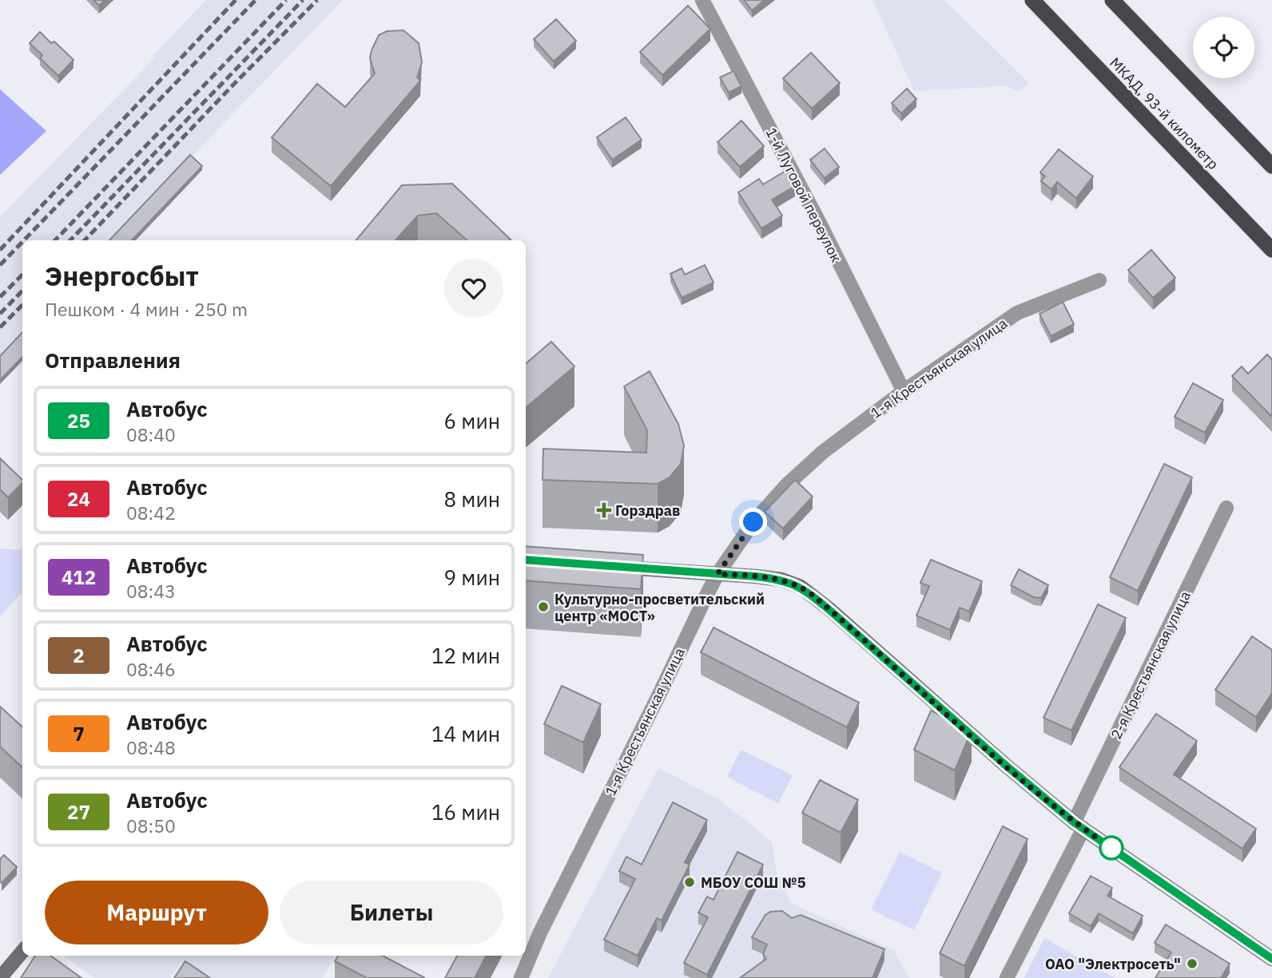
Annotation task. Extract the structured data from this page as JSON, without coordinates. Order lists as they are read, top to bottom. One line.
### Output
{"streets":{"highway":["МКАД, 93-й километр"],"street":["1-й Луговой переулок","1-я Крестьянская улица","2-я Крестьянская улица"]},"crossings":[["1-й Луговой переулок","1-я Крестьянская улица"]],"places":{"health":["Горздрав"],"other":["Культурно-просветительский центр «МОСТ»","МБОУ СОШ №5","ОАО \"Электросеть\""]},"lines":["bus line 25"],"page":{"heading":[["Энергосбыт","Пешком · 4 мин · 250 m"],"Отправления"],"list":[{"mark":"25","name":"Автобус","note":"08:40","value":"6 мин"},{"mark":"24","name":"Автобус","note":"08:42","value":"8 мин"},{"mark":"412","name":"Автобус","note":"08:43","value":"9 мин"},{"mark":"2","name":"Автобус","note":"08:46","value":"12 мин"},{"mark":"7","name":"Автобус","note":"08:48","value":"14 мин"},{"mark":"27","name":"Автобус","note":"08:50","value":"16 мин"}],"buttons":["Маршрут","Билеты"]}}
